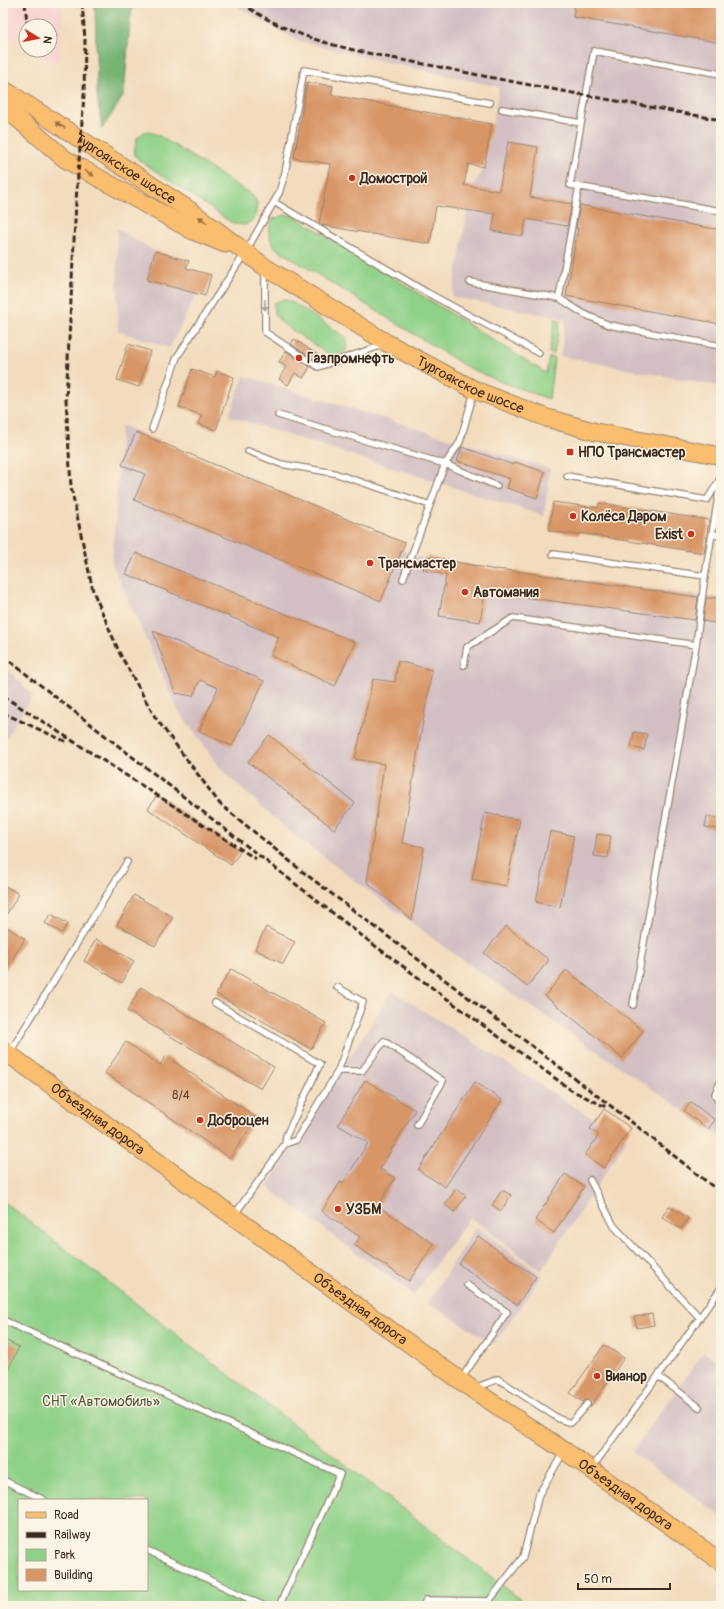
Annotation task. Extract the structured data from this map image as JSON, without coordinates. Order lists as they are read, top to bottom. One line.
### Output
{"streets":{"main road":["Тургоякское шоссе","Объездная дорога"]},"parks":["СНТ «Автомобиль»"],"places":{"other":["Домострой","Газпромнефть","Колёса Даром","Exist","Трансмастер","Автомания","Доброцен","УЗБМ","Вианор"],"transit":["НПО Трансмастер"]},"house_numbers":["8/4"],"legend":["Road","Railway","Park","Building"],"scale_bar":"50 m","north":"right"}
